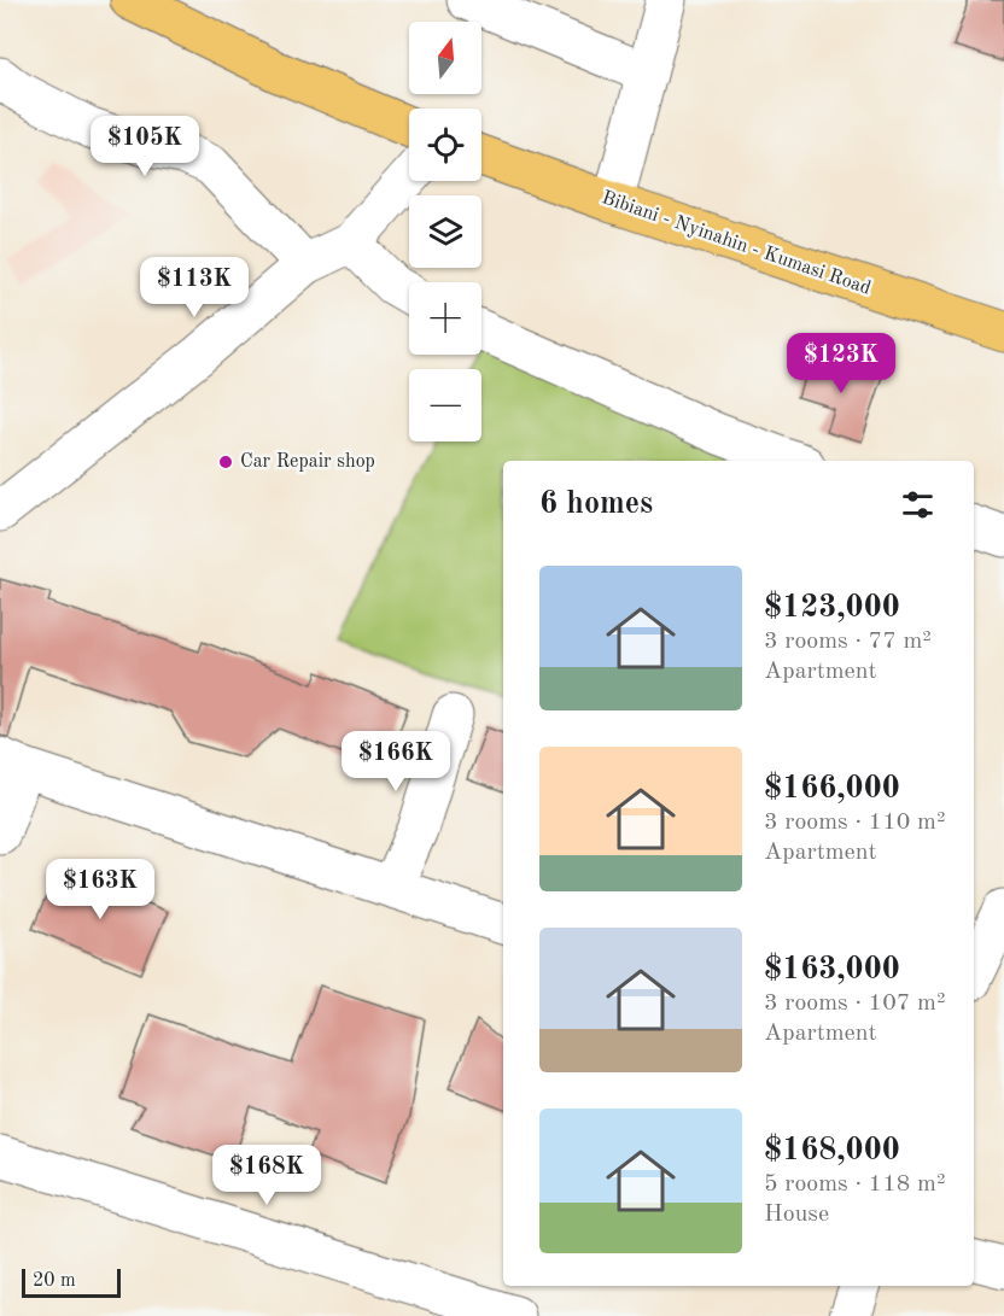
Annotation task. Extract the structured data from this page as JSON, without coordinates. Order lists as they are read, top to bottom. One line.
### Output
{"streets":{"main road":["Bibiani - Nyinahin - Kumasi Road"]},"places":["Car Repair shop"],"scale_bar":"20 m","north":"top","page":{"map_buttons":["+","−"],"price":["$105K","$113K","$123K","$166K","$163K","$168K"],"heading":"6 homes","list":[{"name":"$123,000","note":"3 rooms · 77 m² · Apartment"},{"name":"$166,000","note":"3 rooms · 110 m² · Apartment"},{"name":"$163,000","note":"3 rooms · 107 m² · Apartment"},{"name":"$168,000","note":"5 rooms · 118 m² · House"}],"scale":"20 m"}}
